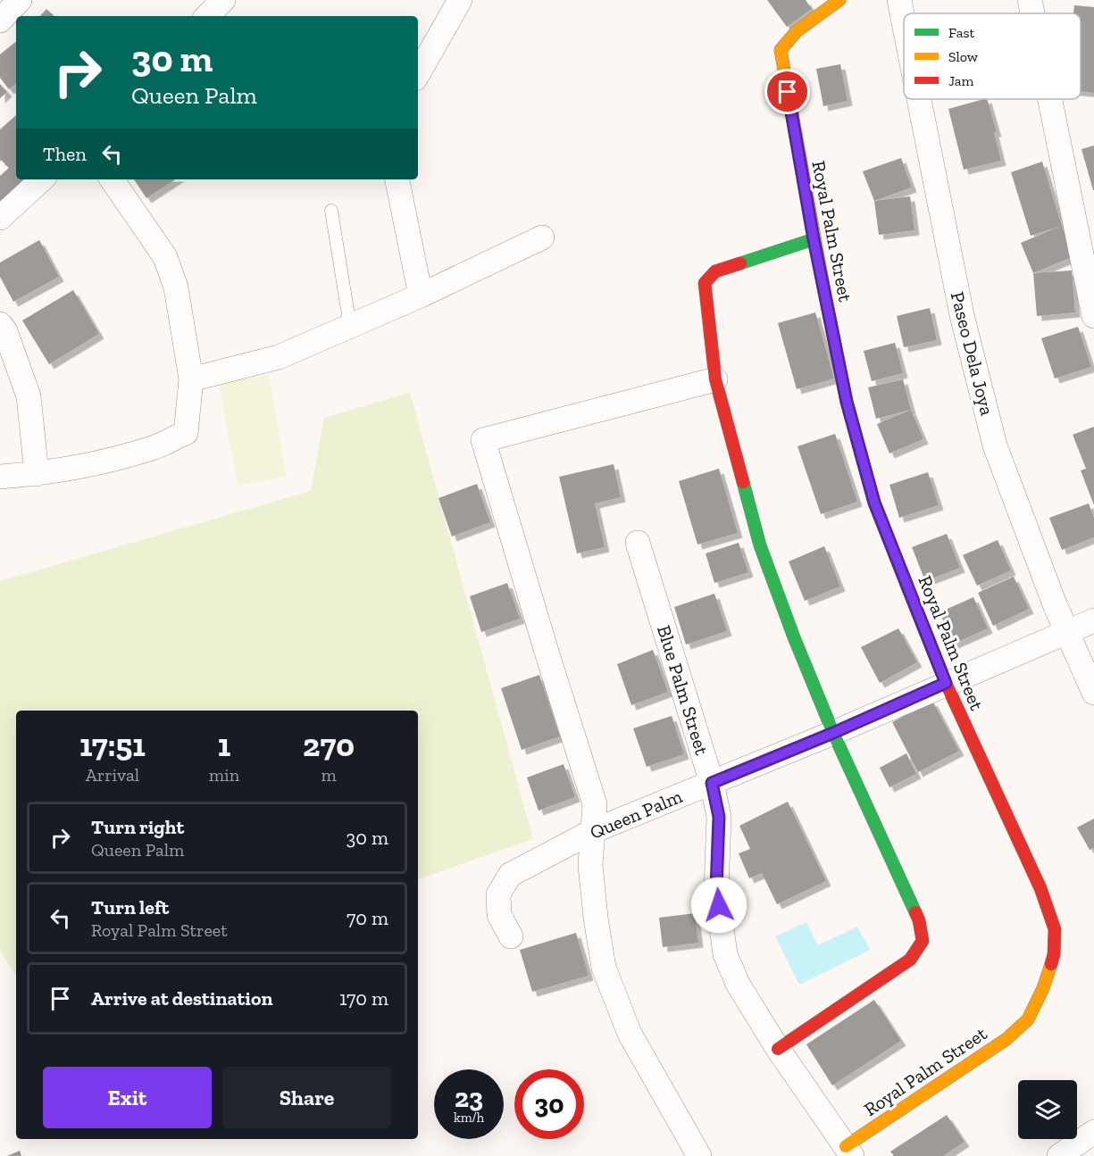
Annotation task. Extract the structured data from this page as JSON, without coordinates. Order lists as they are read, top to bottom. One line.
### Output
{"streets":{"street":["Royal Palm Street","Paseo Dela Joya","Blue Palm Street","Queen Palm"]},"crossings":[["Royal Palm Street","Blue Palm Street"],["Royal Palm Street","Queen Palm"],["Paseo Dela Joya","Queen Palm"],["Blue Palm Street","Queen Palm"]],"legend":["Fast","Slow","Jam"],"page":{"turn":["30 m","Queen Palm"],"then":"Then","eta":["17:51","Arrival","1","min","270","m"],"list":[{"name":"Turn right","note":"Queen Palm","value":"30 m"},{"name":"Turn left","note":"Royal Palm Street","value":"70 m"},{"name":"Arrive at destination","value":"170 m"}],"buttons":["Exit","Share"],"speed":"23 km/h","limit":"30"}}
